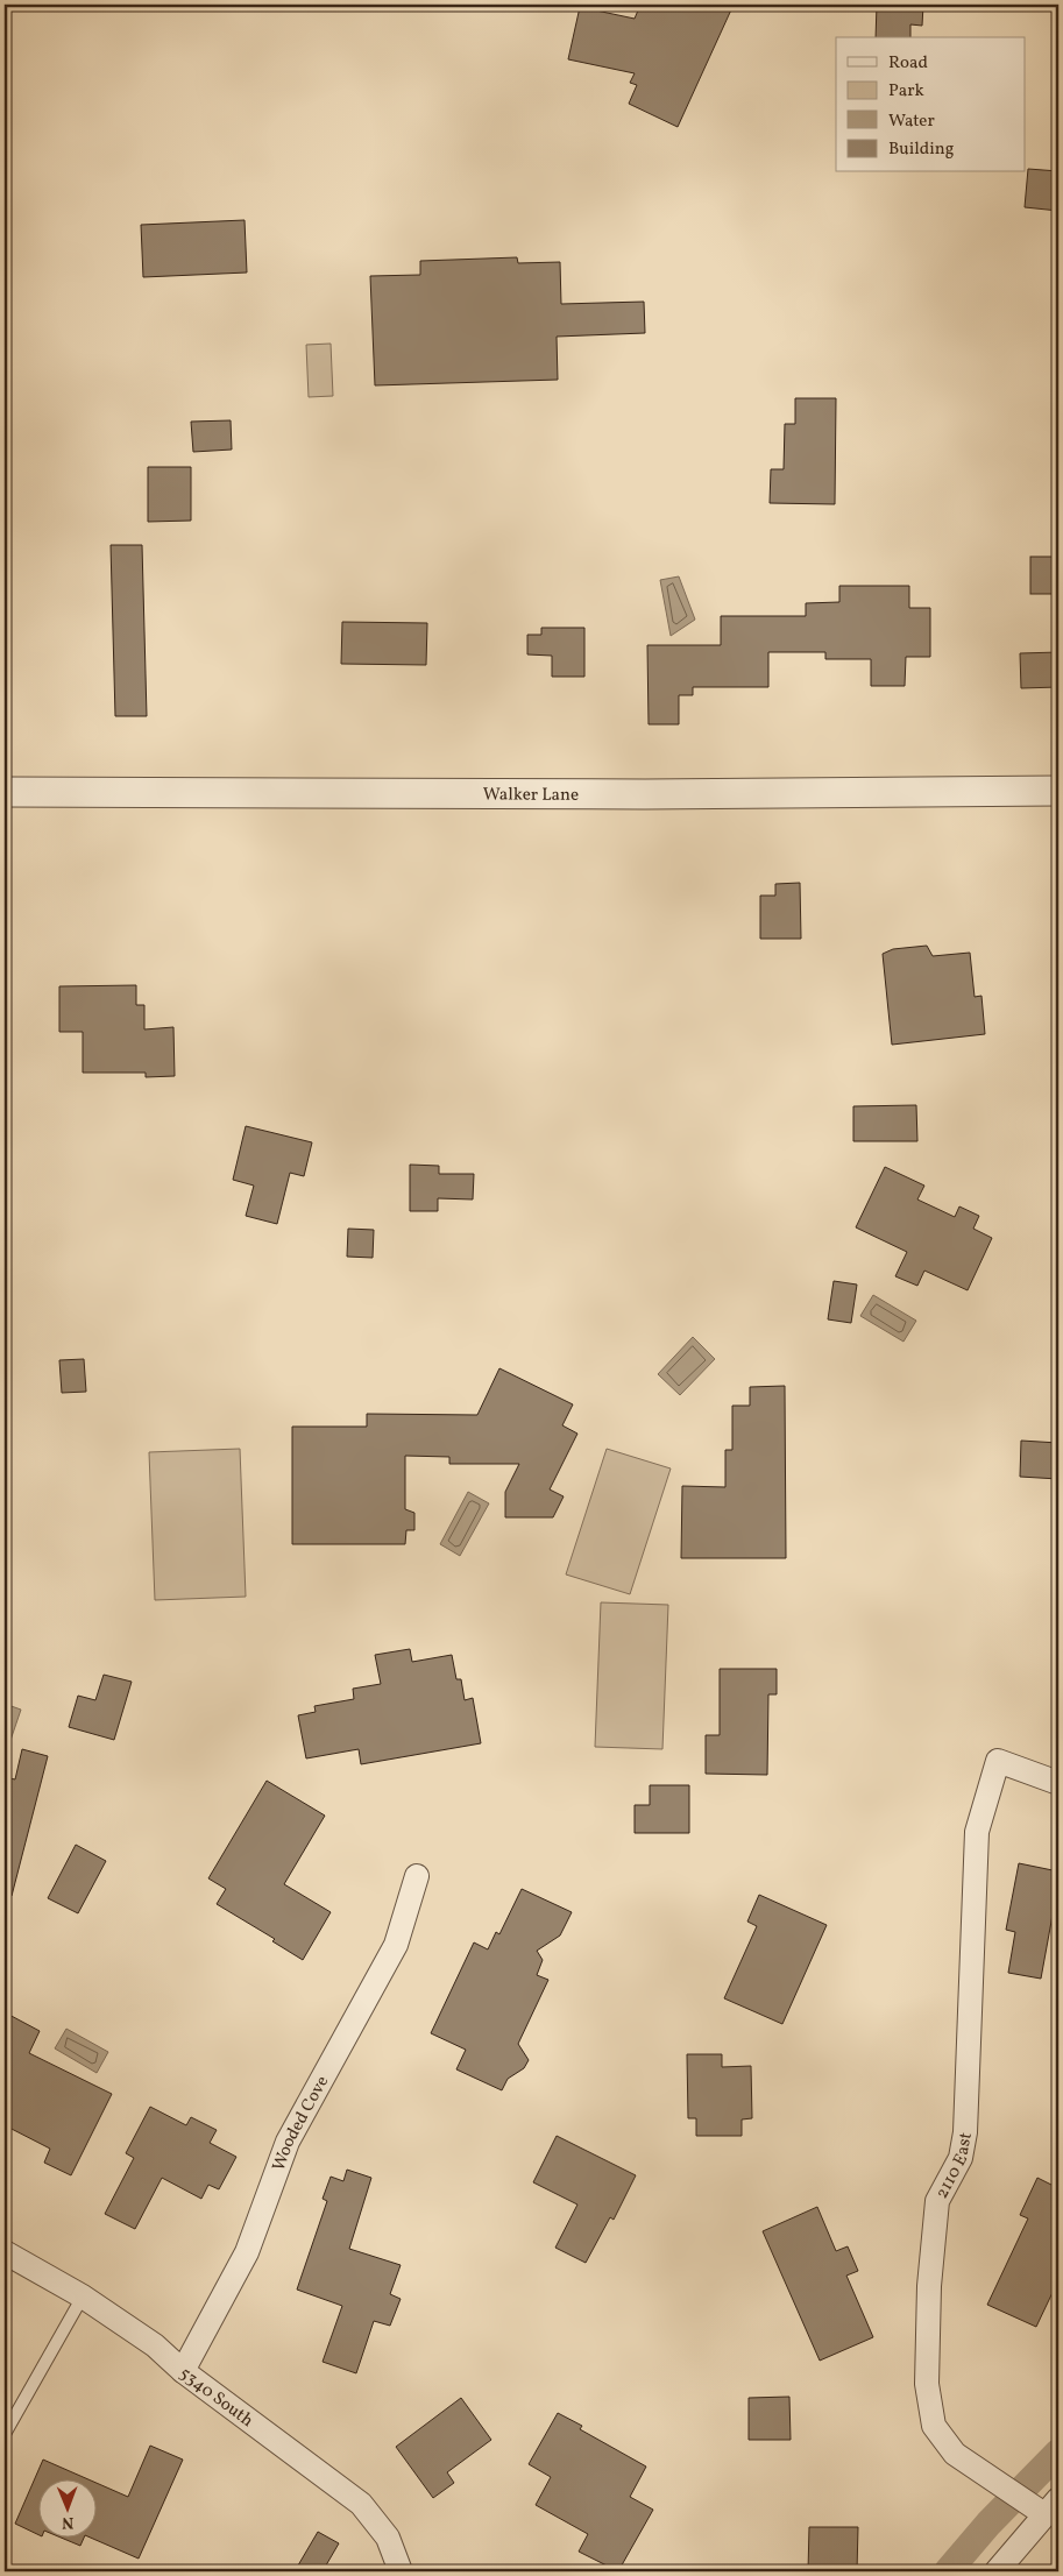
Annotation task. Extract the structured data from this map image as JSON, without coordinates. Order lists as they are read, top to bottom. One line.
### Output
{"streets":{"street":["Walker Lane","Wooded Cove","2110 East","5340 South"]},"crossings":[["Wooded Cove","5340 South"]],"legend":["Road","Park","Water","Building"],"north":"bottom"}
